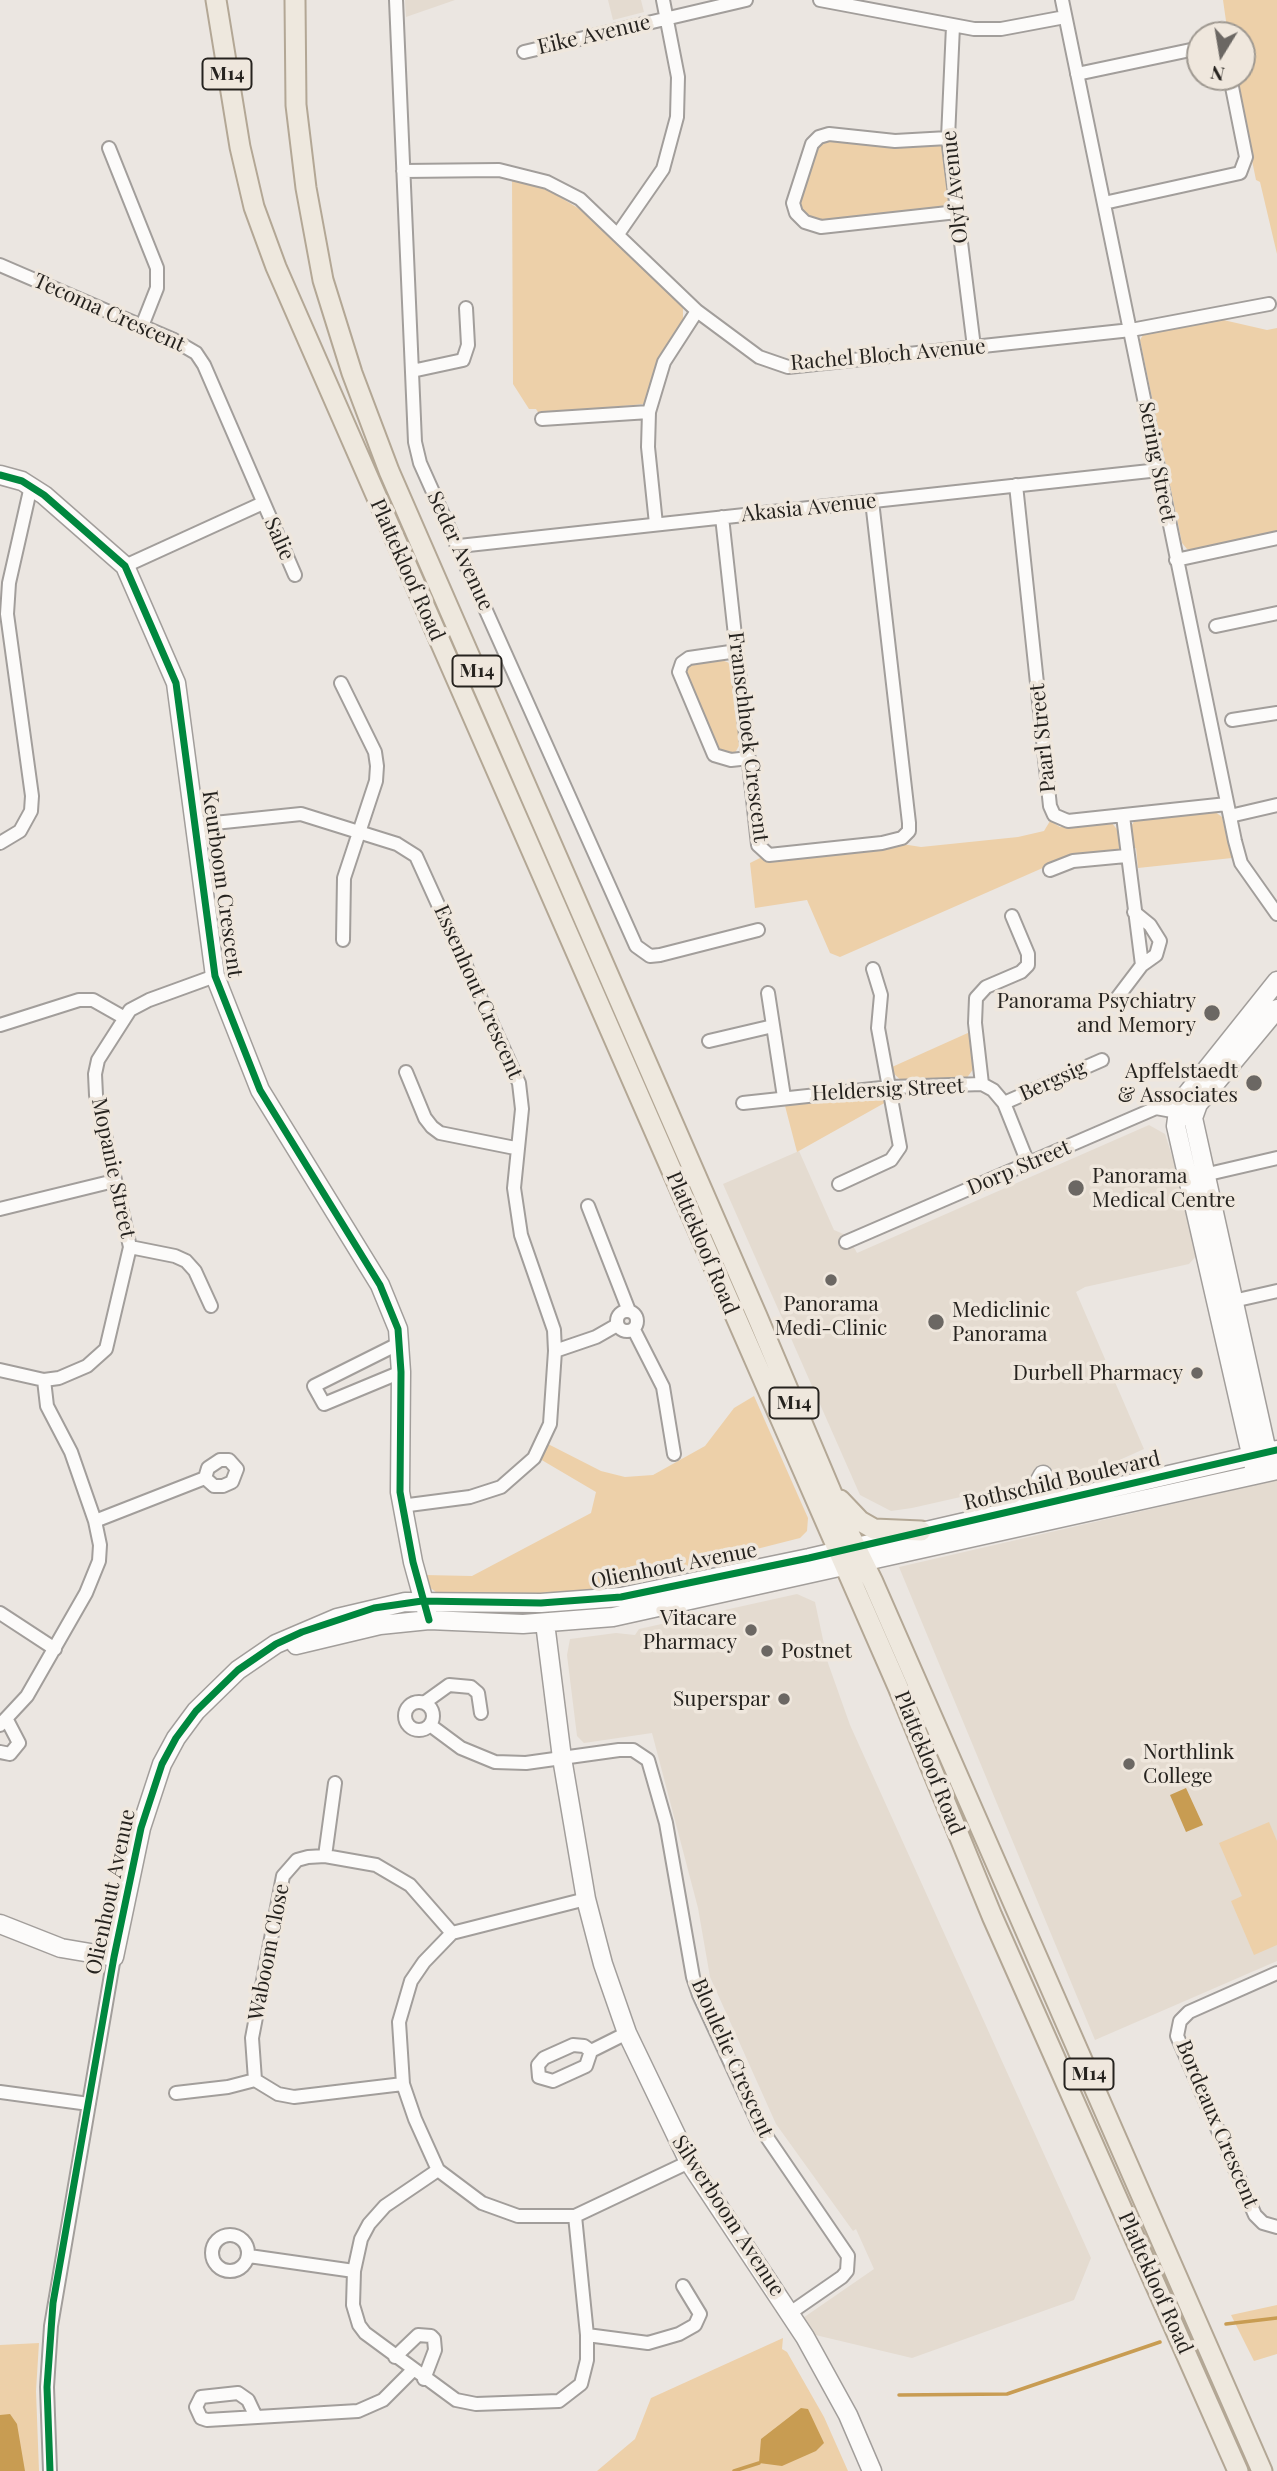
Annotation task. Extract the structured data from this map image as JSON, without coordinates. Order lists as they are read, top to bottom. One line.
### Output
{"streets":{"main road":["M14","Plattekloof Road"],"street":["Eike Avenue","Olyf Avenue","Tecoma Crescent","Rachel Bloch Avenue","Sering Street","Akasia Avenue","Salie","Seder Avenue","Franschhoek Crescent","Paarl Street","Keurboom Crescent","Essenhout Crescent","Bergsig","Heldersig Street","Mopanie Street","Dorp Street","Rothschild Boulevard","Olienhout Avenue","Waboom Close","Bloulelie Crescent","Bordeaux Crescent","Silwerboom Avenue"]},"crossings":[["Olyf Avenue","Rachel Bloch Avenue"],["Tecoma Crescent","Salie"],["Rachel Bloch Avenue","Sering Street"],["Rachel Bloch Avenue","Seder Avenue"],["Sering Street","Akasia Avenue"],["Sering Street","Paarl Street"],["Akasia Avenue","Seder Avenue"],["Akasia Avenue","Franschhoek Crescent"],["Akasia Avenue","Paarl Street"],["Plattekloof Road","Rothschild Boulevard"],["Plattekloof Road","Olienhout Avenue"],["Keurboom Crescent","Essenhout Crescent"],["Keurboom Crescent","Mopanie Street"],["Keurboom Crescent","Olienhout Avenue"],["Bergsig","Heldersig Street"],["Heldersig Street","Dorp Street"],["Rothschild Boulevard","Olienhout Avenue"],["Olienhout Avenue","Silwerboom Avenue"],["Bloulelie Crescent","Silwerboom Avenue"]],"places":["Panorama Psychiatry and Memory","Apffelstaedt & Associates","Panorama Medical Centre","Panorama Medi-Clinic","Mediclinic Panorama","Durbell Pharmacy","Vitacare Pharmacy","Postnet","Superspar","Northlink College"],"north":"bottom"}
